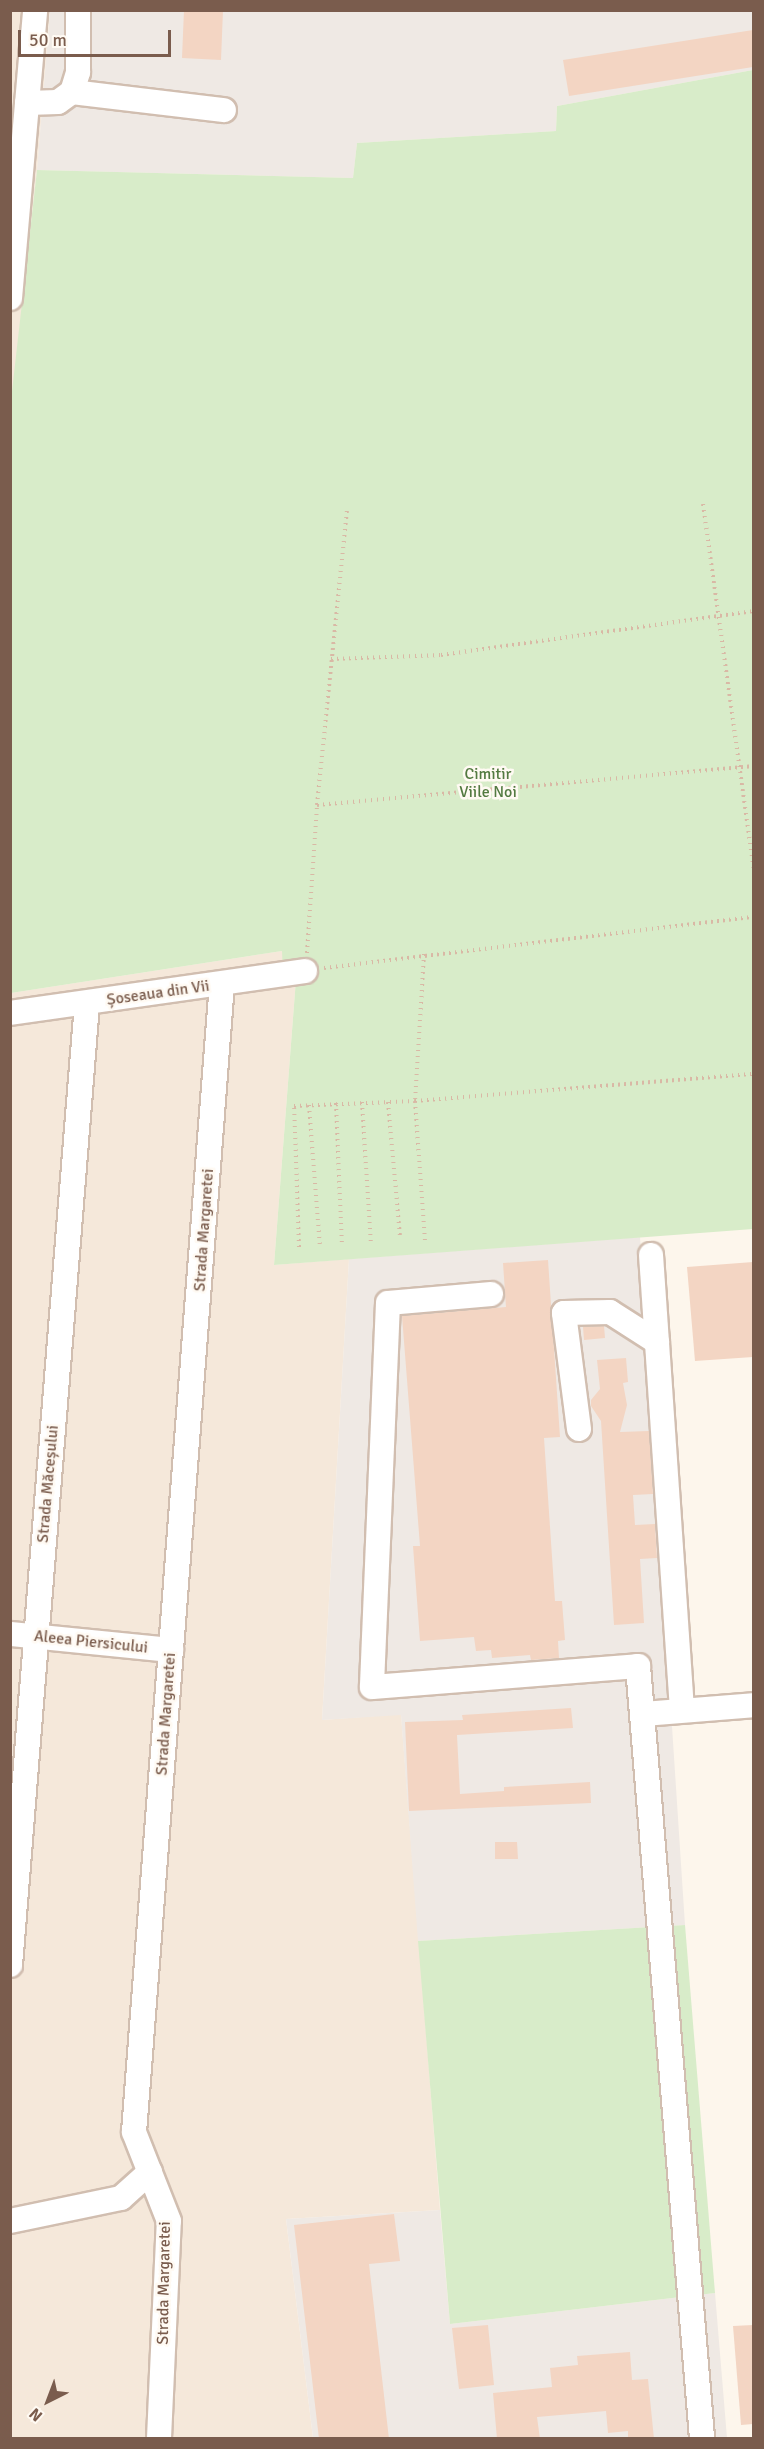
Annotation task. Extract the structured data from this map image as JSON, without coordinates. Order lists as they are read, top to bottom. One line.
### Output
{"streets":{"street":["Șoseaua din Vii","Strada Margaretei","Strada Măceșului","Aleea Piersicului"]},"crossings":[["Șoseaua din Vii","Strada Margaretei"],["Șoseaua din Vii","Strada Măceșului"],["Strada Margaretei","Aleea Piersicului"],["Strada Măceșului","Aleea Piersicului"]],"parks":["Cimitir Viile Noi"],"scale_bar":"50 m","north":"bottom left"}
